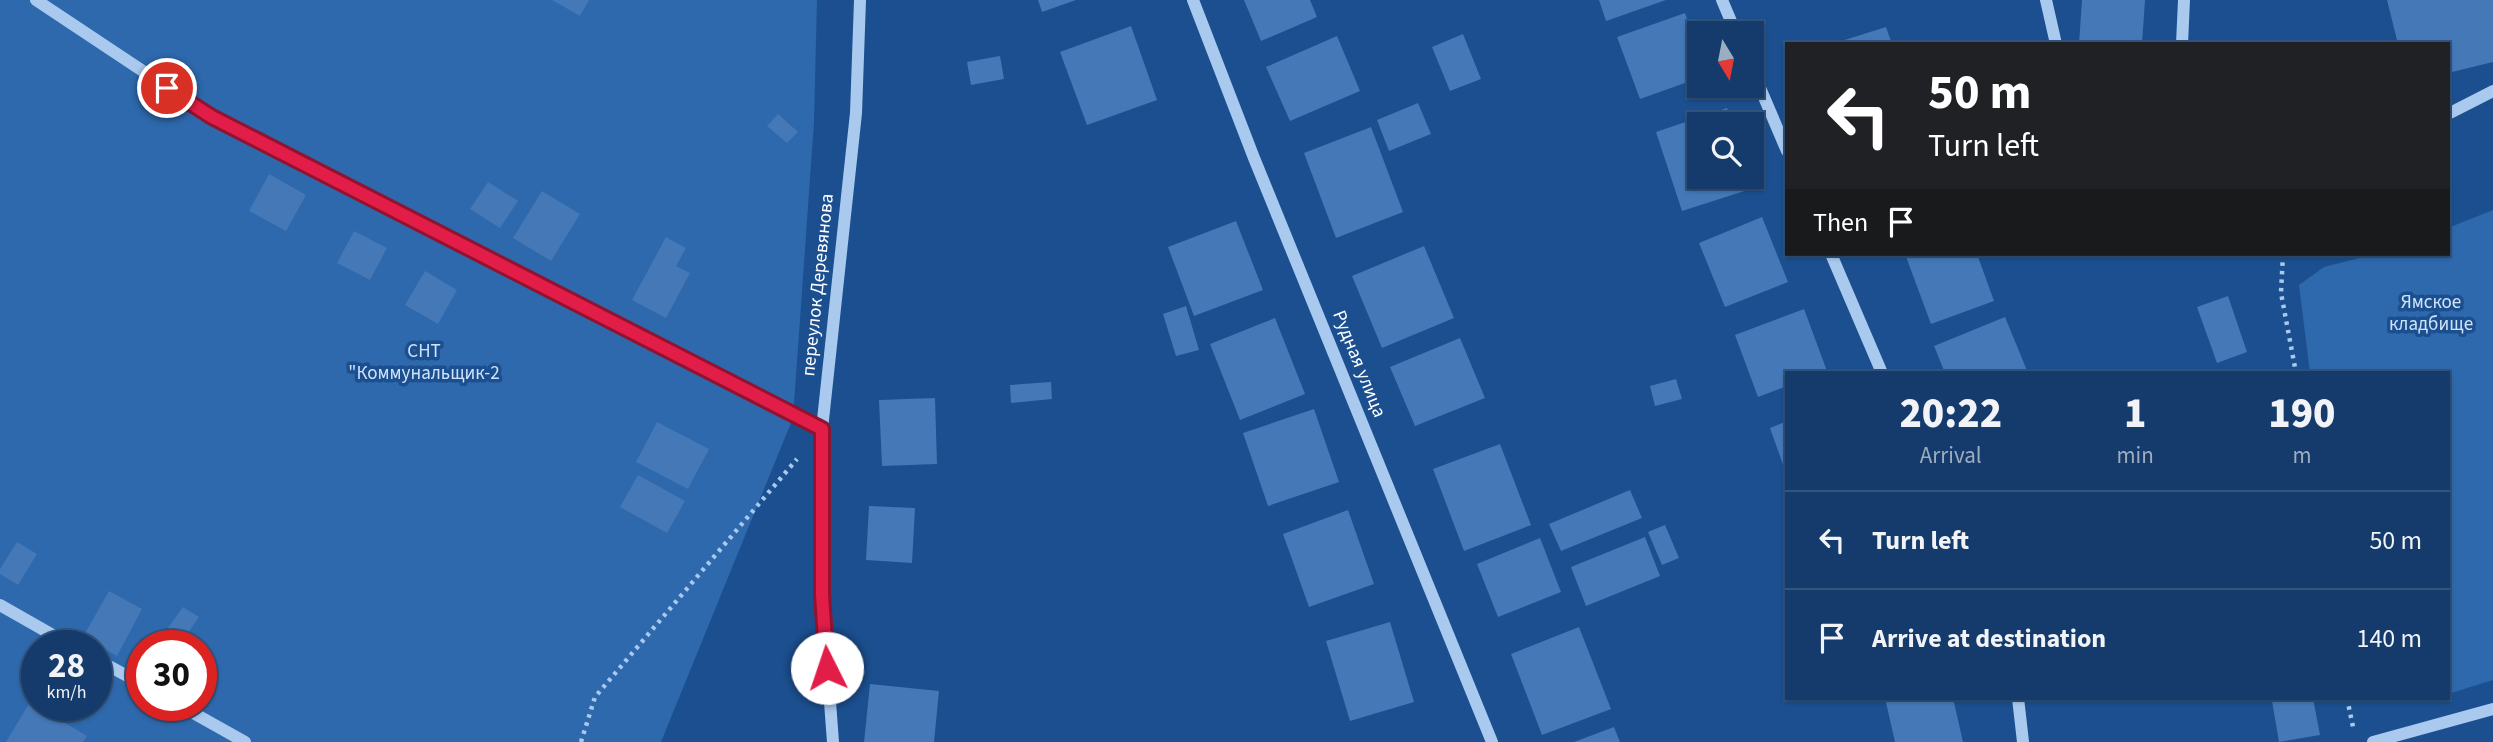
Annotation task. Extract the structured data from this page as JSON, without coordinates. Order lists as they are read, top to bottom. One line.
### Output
{"streets":{"street":["переулок Деревянова","Рудная улица"]},"parks":["Ямское кладбище","СНТ \"Коммунальщик-2"],"north":"bottom","page":{"turn":["50 m","Turn left"],"then":"Then","eta":["20:22","Arrival","1","min","190","m"],"list":[{"name":"Turn left","value":"50 m"},{"name":"Arrive at destination","value":"140 m"}],"speed":"28 km/h","limit":"30"}}
